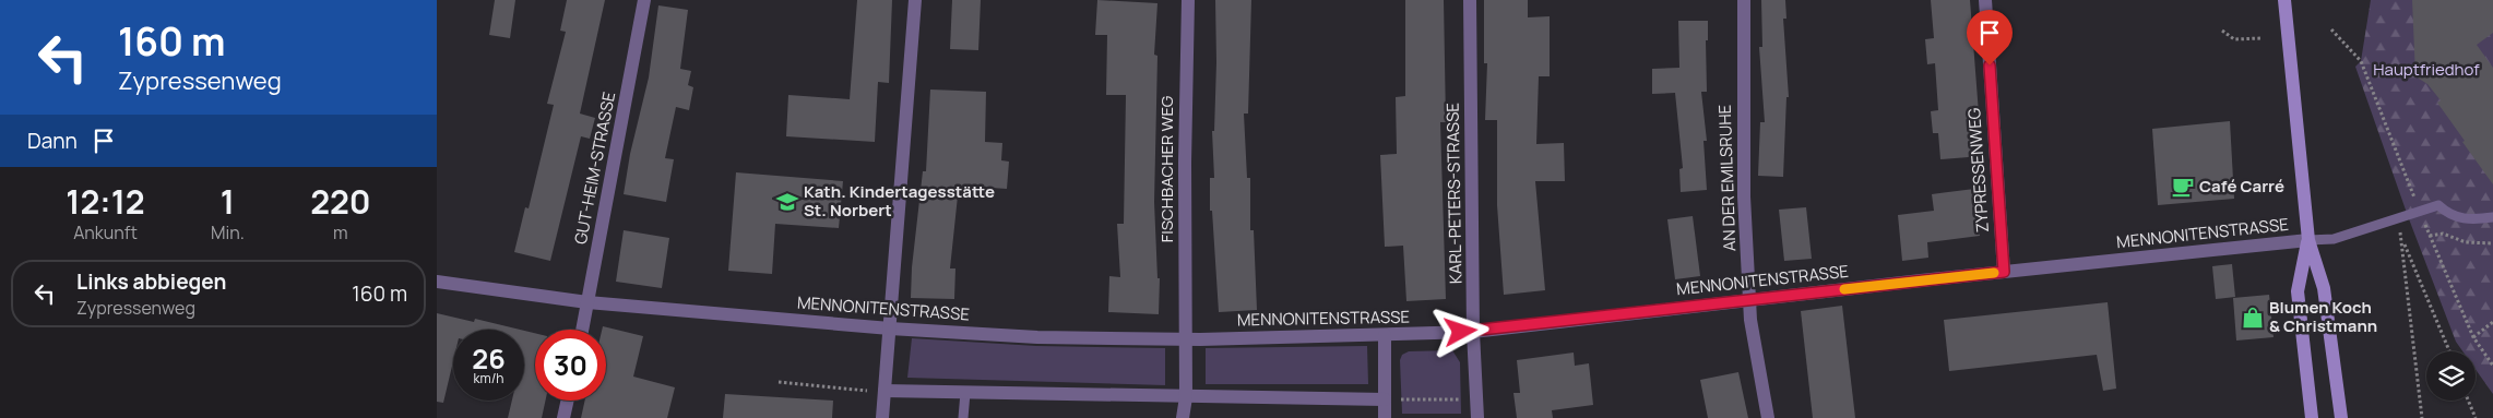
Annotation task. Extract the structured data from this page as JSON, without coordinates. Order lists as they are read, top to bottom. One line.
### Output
{"streets":{"street":["GUT-HEIM-STRASSE","FISCHBACHER WEG","ZYPRESSENWEG","AN DER EMILSRUHE","KARL-PETERS-STRASSE","MENNONITENSTRASSE"]},"crossings":[["GUT-HEIM-STRASSE","MENNONITENSTRASSE"],["FISCHBACHER WEG","MENNONITENSTRASSE"],["ZYPRESSENWEG","MENNONITENSTRASSE"],["AN DER EMILSRUHE","MENNONITENSTRASSE"],["KARL-PETERS-STRASSE","MENNONITENSTRASSE"]],"parks":["Hauptfriedhof"],"places":{"cafe":["Café Carré"],"school or university":["Kath. Kindertagesstätte St. Norbert"],"shop":["Blumen Koch & Christmann"]},"page":{"turn":["160 m","Zypressenweg"],"then":"Dann","eta":["12:12","Ankunft","1","Min.","220","m"],"list":[{"name":"Links abbiegen","note":"Zypressenweg","value":"160 m"}],"speed":"26 km/h","limit":"30"}}
